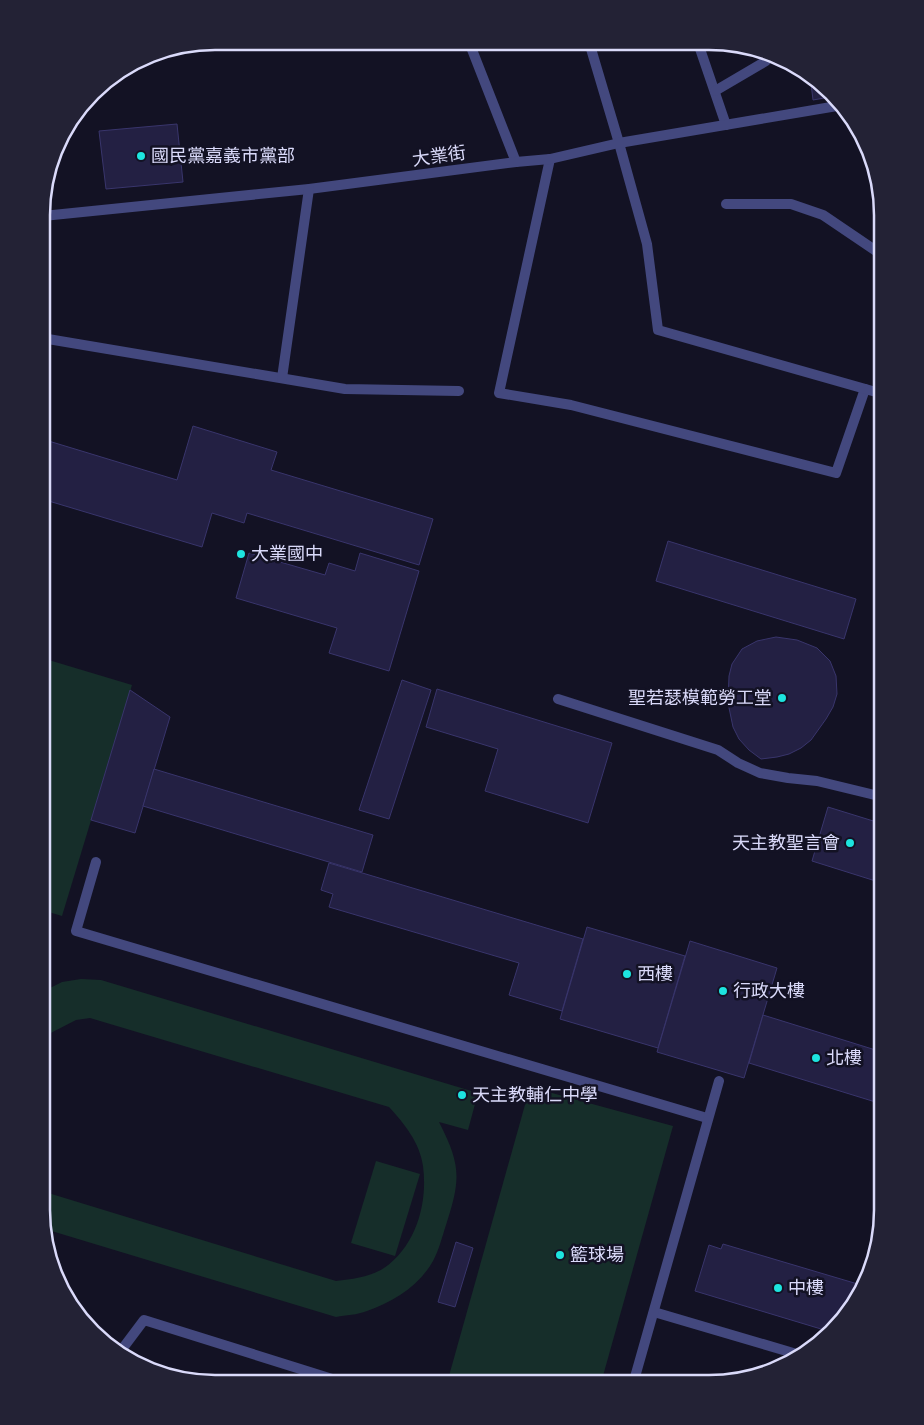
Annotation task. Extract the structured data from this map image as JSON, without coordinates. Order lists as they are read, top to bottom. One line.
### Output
{"streets":{"street":["大業街"]},"places":["國民黨嘉義市黨部","大業國中","聖若瑟模範勞工堂","天主教聖言會","西樓","行政大樓","北樓","天主教輔仁中學","籃球場","中樓"]}
